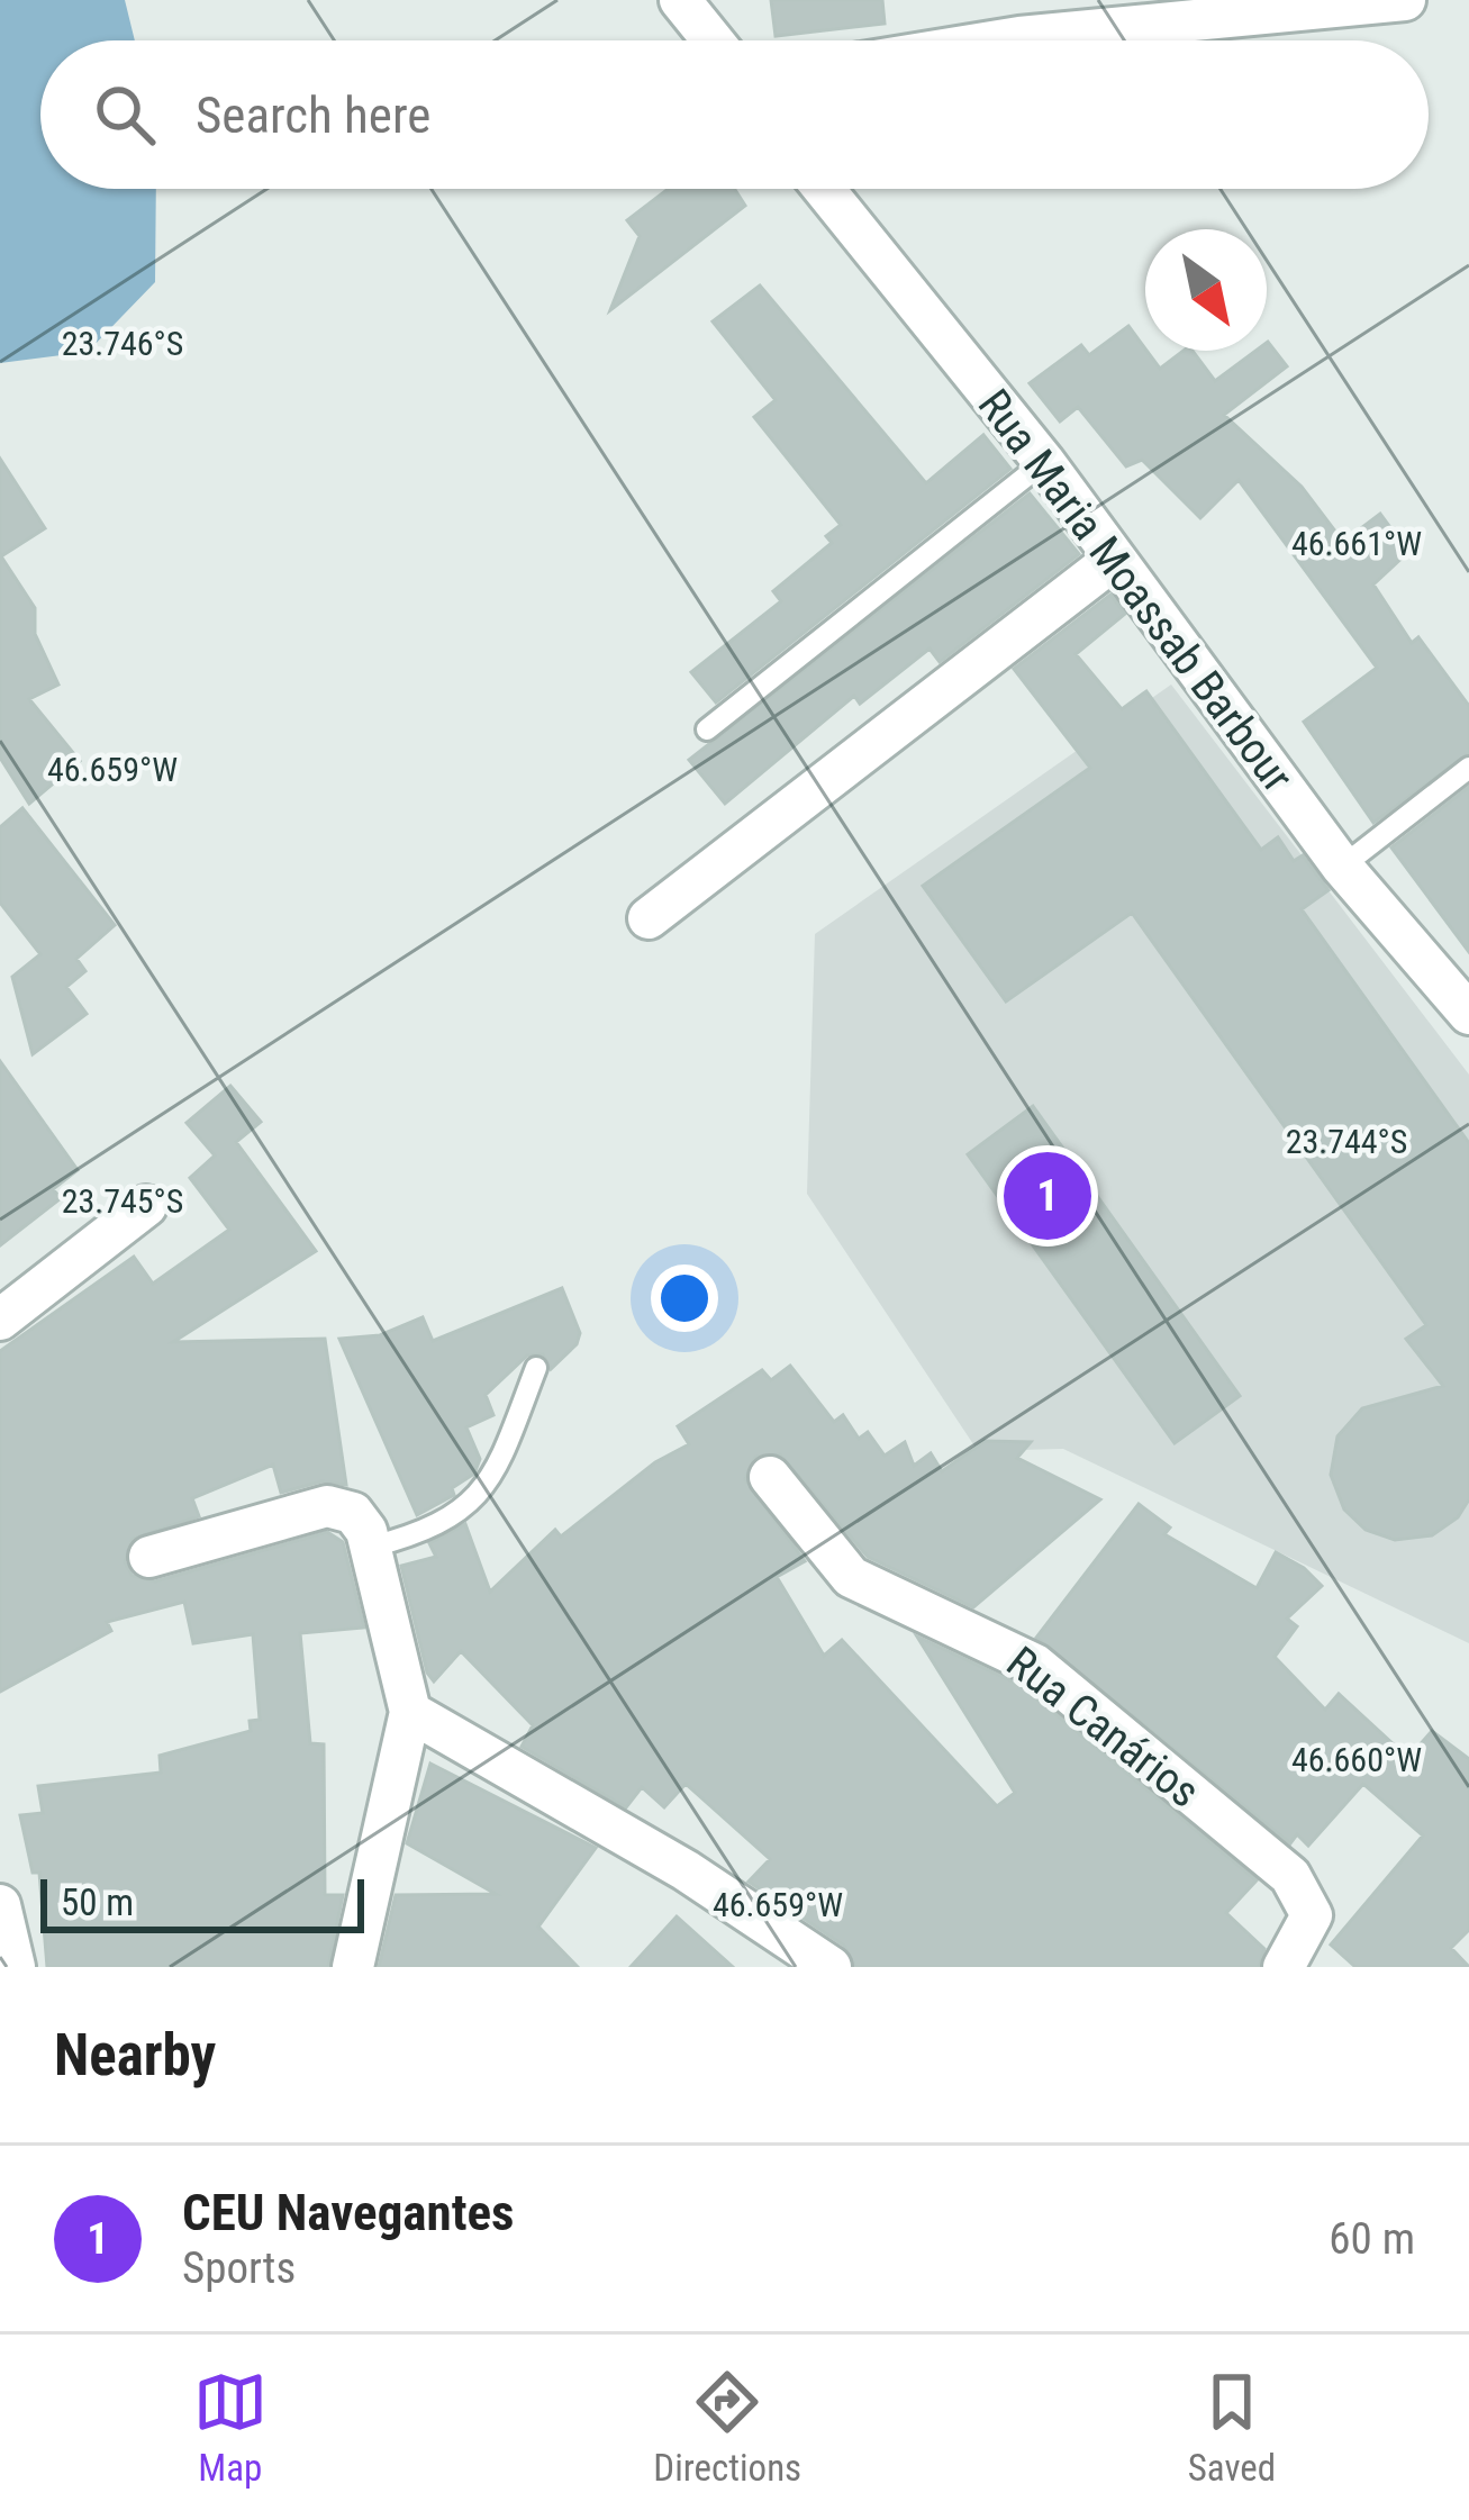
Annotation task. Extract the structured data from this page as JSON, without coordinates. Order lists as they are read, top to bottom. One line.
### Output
{"streets":{"street":["Rua Maria Moassab Barbour","Rua Canários"]},"scale_bar":"50 m","north":"bottom right","page":{"search":"Search here","pins":"1","scale":"50 m","heading":"Nearby","list":[{"mark":"1","name":"CEU Navegantes","note":"Sports","value":"60 m"}],"nav":["Map","Directions","Saved"]},"coordinates":["23.746°S","46.661°W","46.659°W","23.744°S","23.745°S","46.660°W"]}
